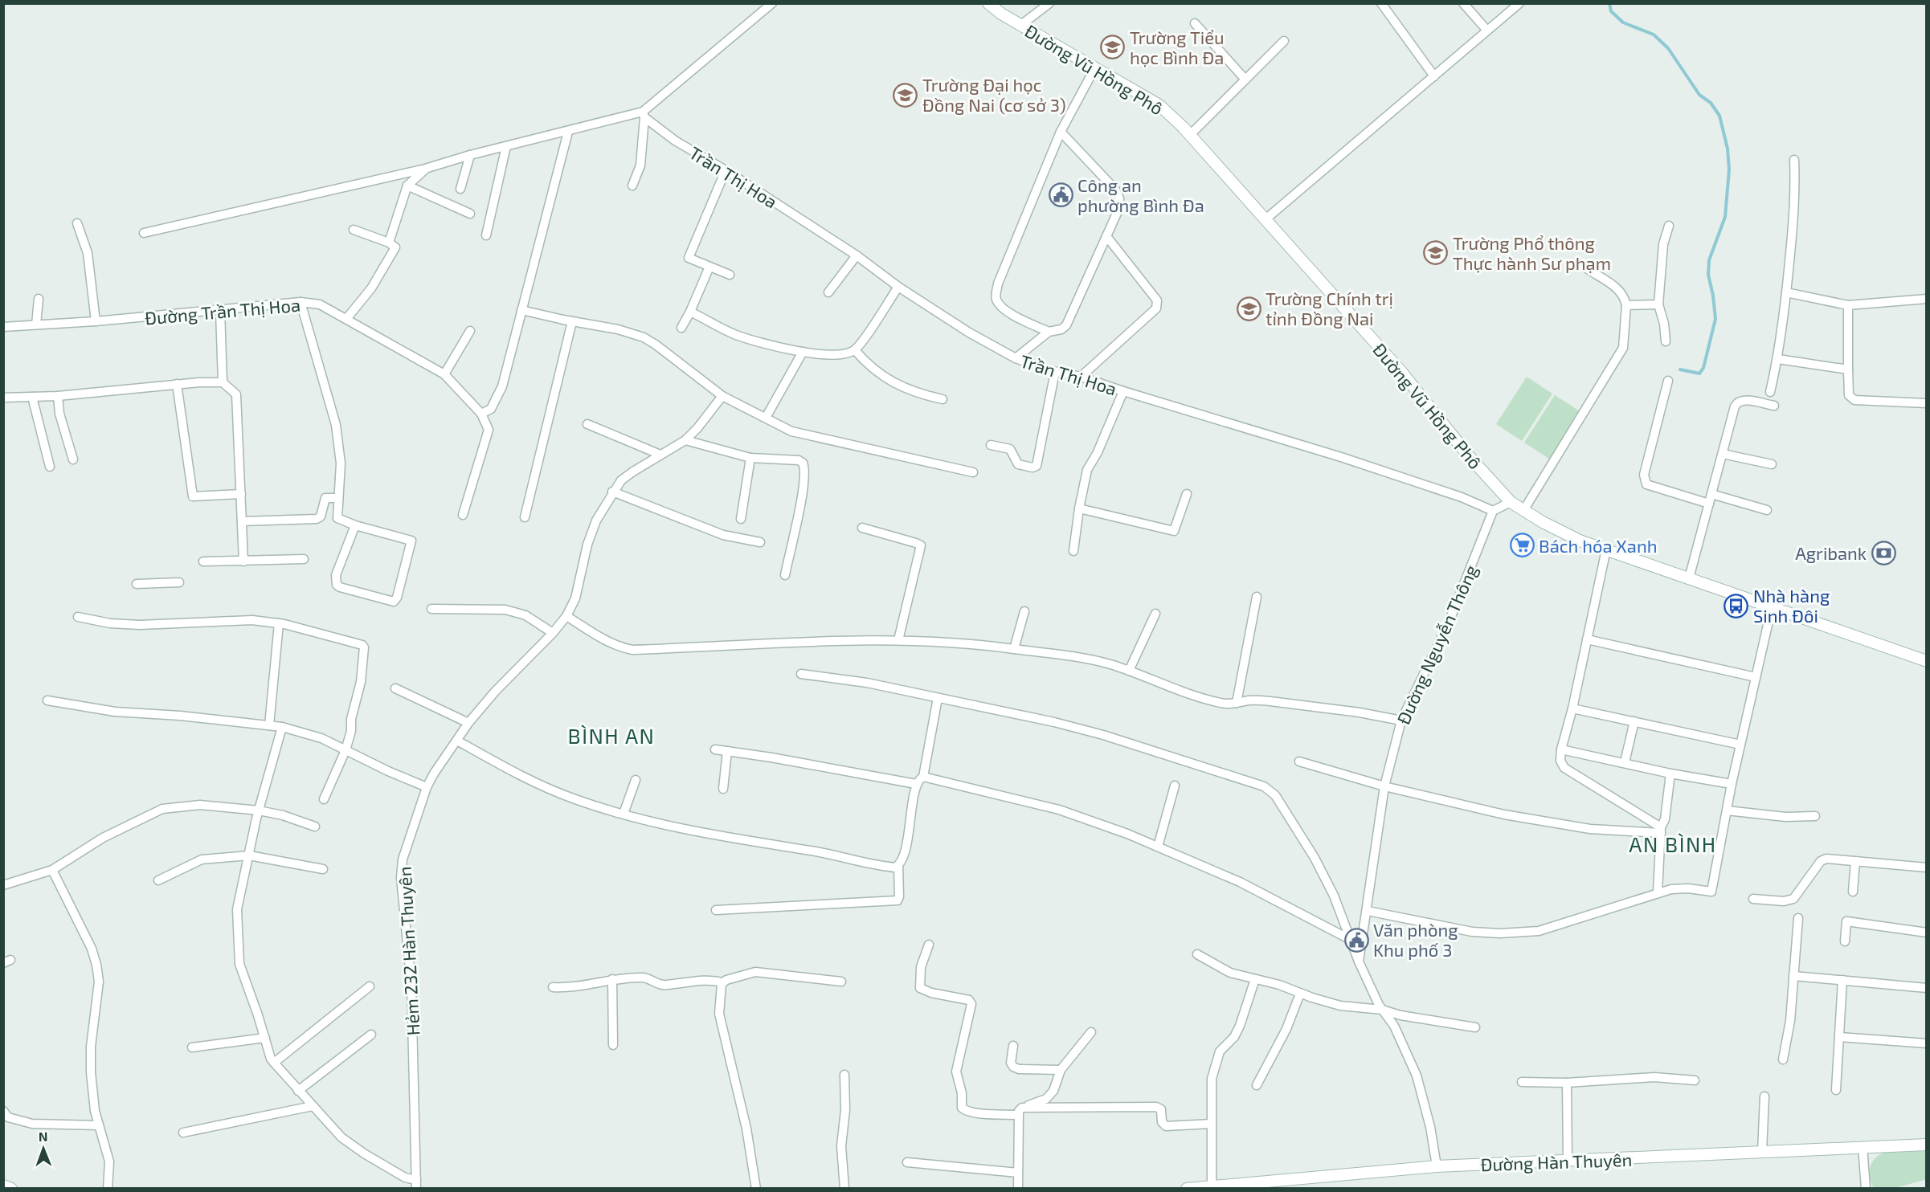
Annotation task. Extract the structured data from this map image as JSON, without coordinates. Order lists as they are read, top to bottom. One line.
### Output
{"streets":{"street":["Đường Vũ Hồng Phô","Trần Thị Hoa","Đường Trần Thị Hoa","Đường Nguyễn Thông","Hẻm 232 Hàn Thuyên","Đường Hàn Thuyên"]},"crossings":[["Trần Thị Hoa","Đường Nguyễn Thông"]],"districts":["BÌNH AN","AN BÌNH"],"places":{"school or university":["Trường Tiểu học Bình Đa","Trường Đại học Đồng Nai (cơ sở 3)","Trường Phổ thông Thực hành Sư phạm","Trường Chính trị tỉnh Đồng Nai"],"public building":["Công an phường Bình Đa","Văn phòng Khu phố 3"],"supermarket":["Bách hóa Xanh"],"bank":["Agribank"],"bus stop":["Nhà hàng Sinh Đôi"]},"north":"top"}
